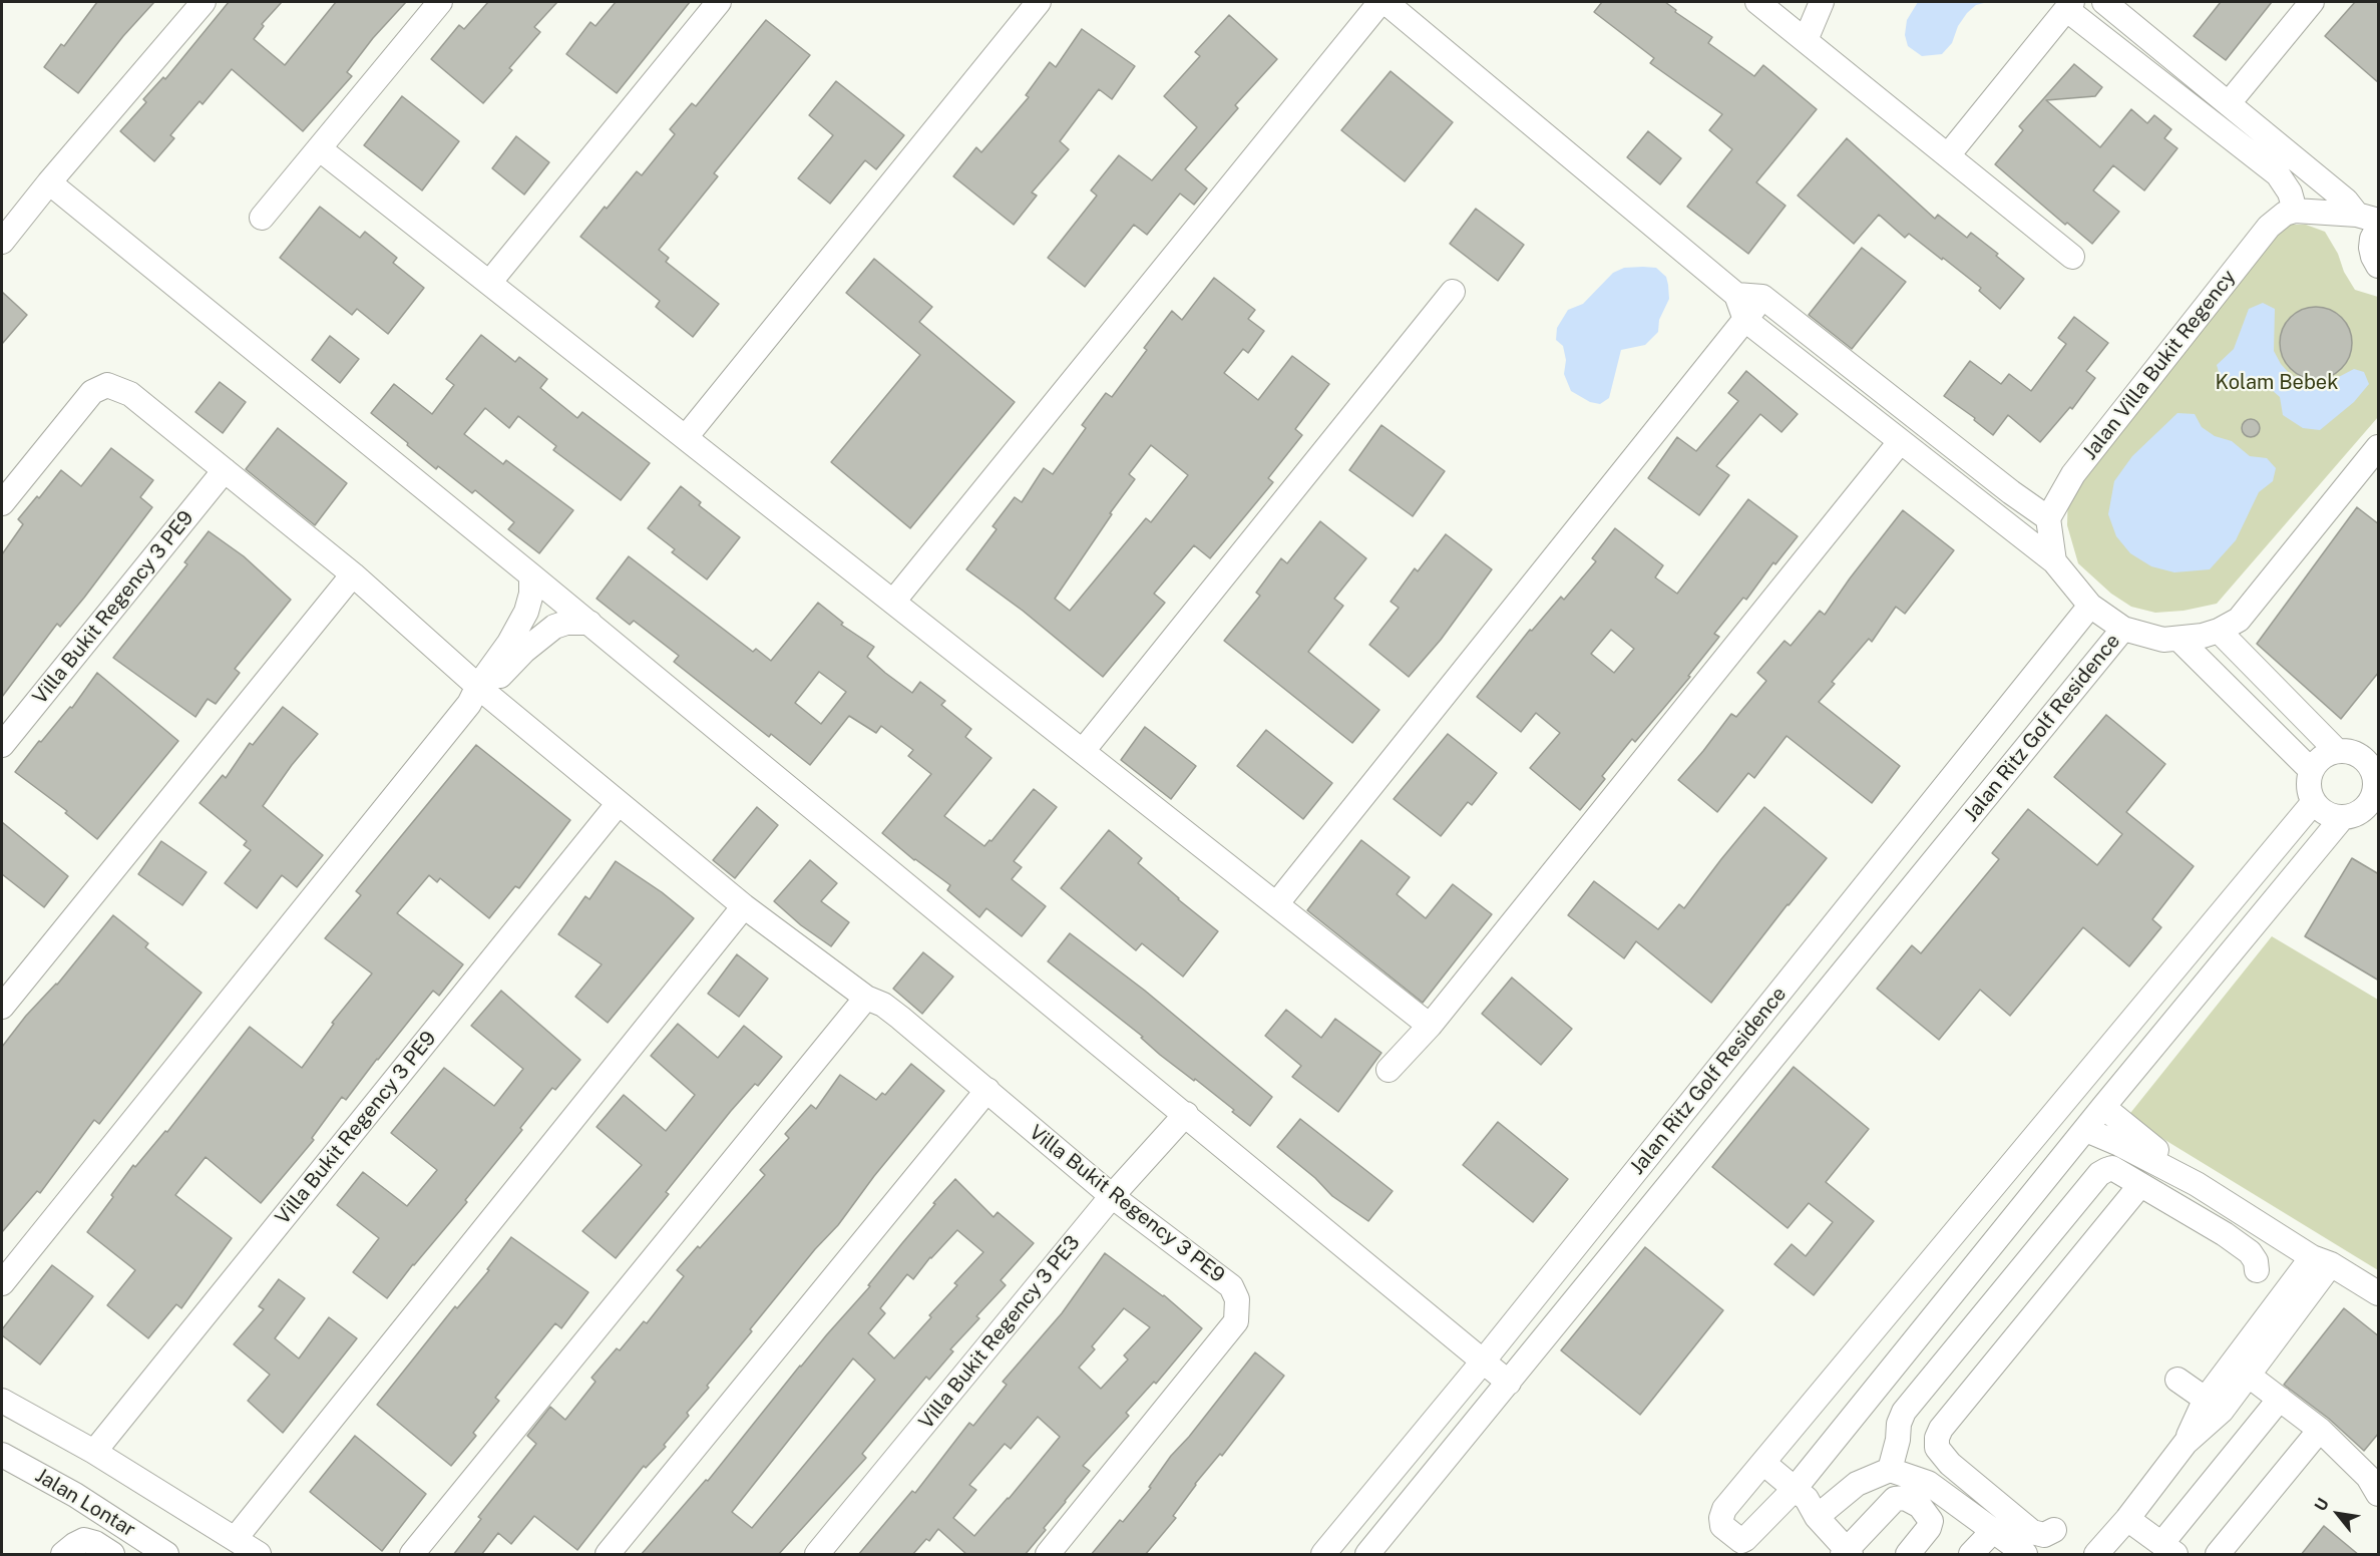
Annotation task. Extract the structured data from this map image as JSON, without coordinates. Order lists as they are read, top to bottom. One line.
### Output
{"streets":{"street":["Jalan Villa Bukit Regency","Villa Bukit Regency 3 PE9","Jalan Ritz Golf Residence","Villa Bukit Regency 3 PE3","Jalan Lontar"]},"crossings":[["Villa Bukit Regency 3 PE9","Villa Bukit Regency 3 PE3"]],"parks":["Kolam Bebek"],"north":"top left"}
